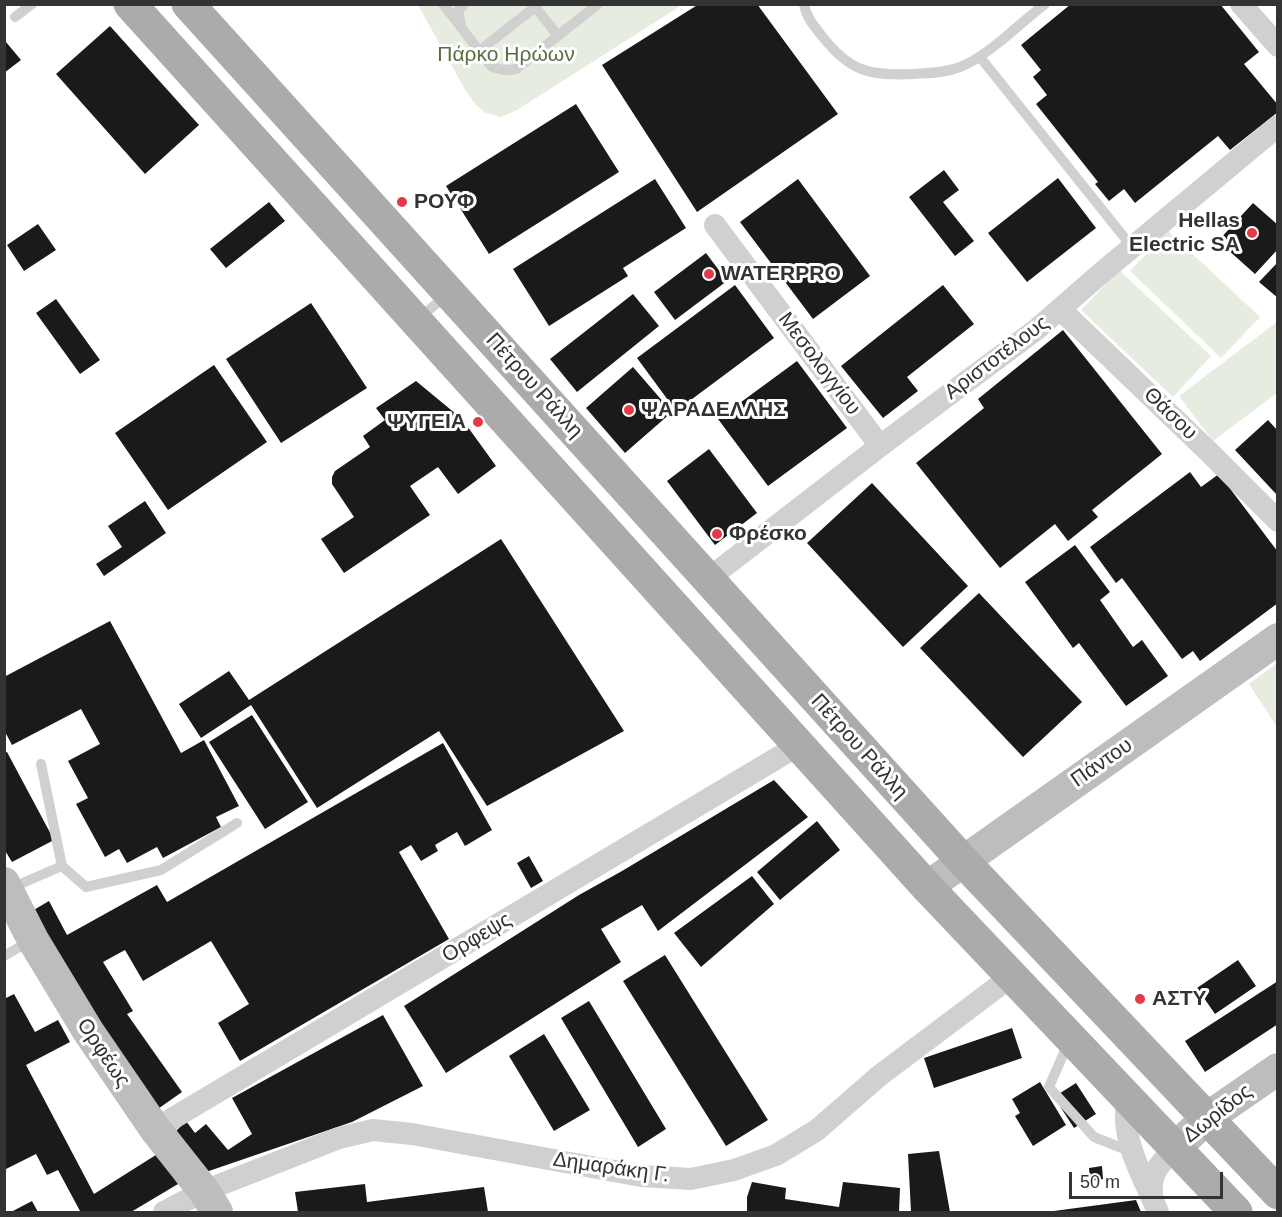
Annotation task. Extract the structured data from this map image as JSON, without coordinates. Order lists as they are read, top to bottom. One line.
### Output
{"streets":{"main road":["Πέτρου Ράλλη"],"street":["Αριστοτέλους","Μεσολογγίου","Θάσου","Πάντου","Ορφεψς","Ορφέως","Δωρίδος","Δημαράκη Γ."]},"crossings":[["Αριστοτέλους","Μεσολογγίου"],["Αριστοτέλους","Πέτρου Ράλλη"],["Αριστοτέλους","Θάσου"],["Πέτρου Ράλλη","Πάντου"],["Πέτρου Ράλλη","Ορφεψς"],["Πέτρου Ράλλη","Δωρίδος"],["Πέτρου Ράλλη","Δημαράκη Γ."],["Ορφεψς","Ορφέως"],["Ορφέως","Δημαράκη Γ."]],"parks":["Πάρκο Ηρώων"],"places":["ΡΟΥΦ","Hellas Electric SA","WATERPRO","ΨΑΡΑΔΕΛΛΗΣ","ΨΥΓΕΙΑ","Φρέσκο","ΑΣΤΥ"],"scale_bar":"50 m"}
